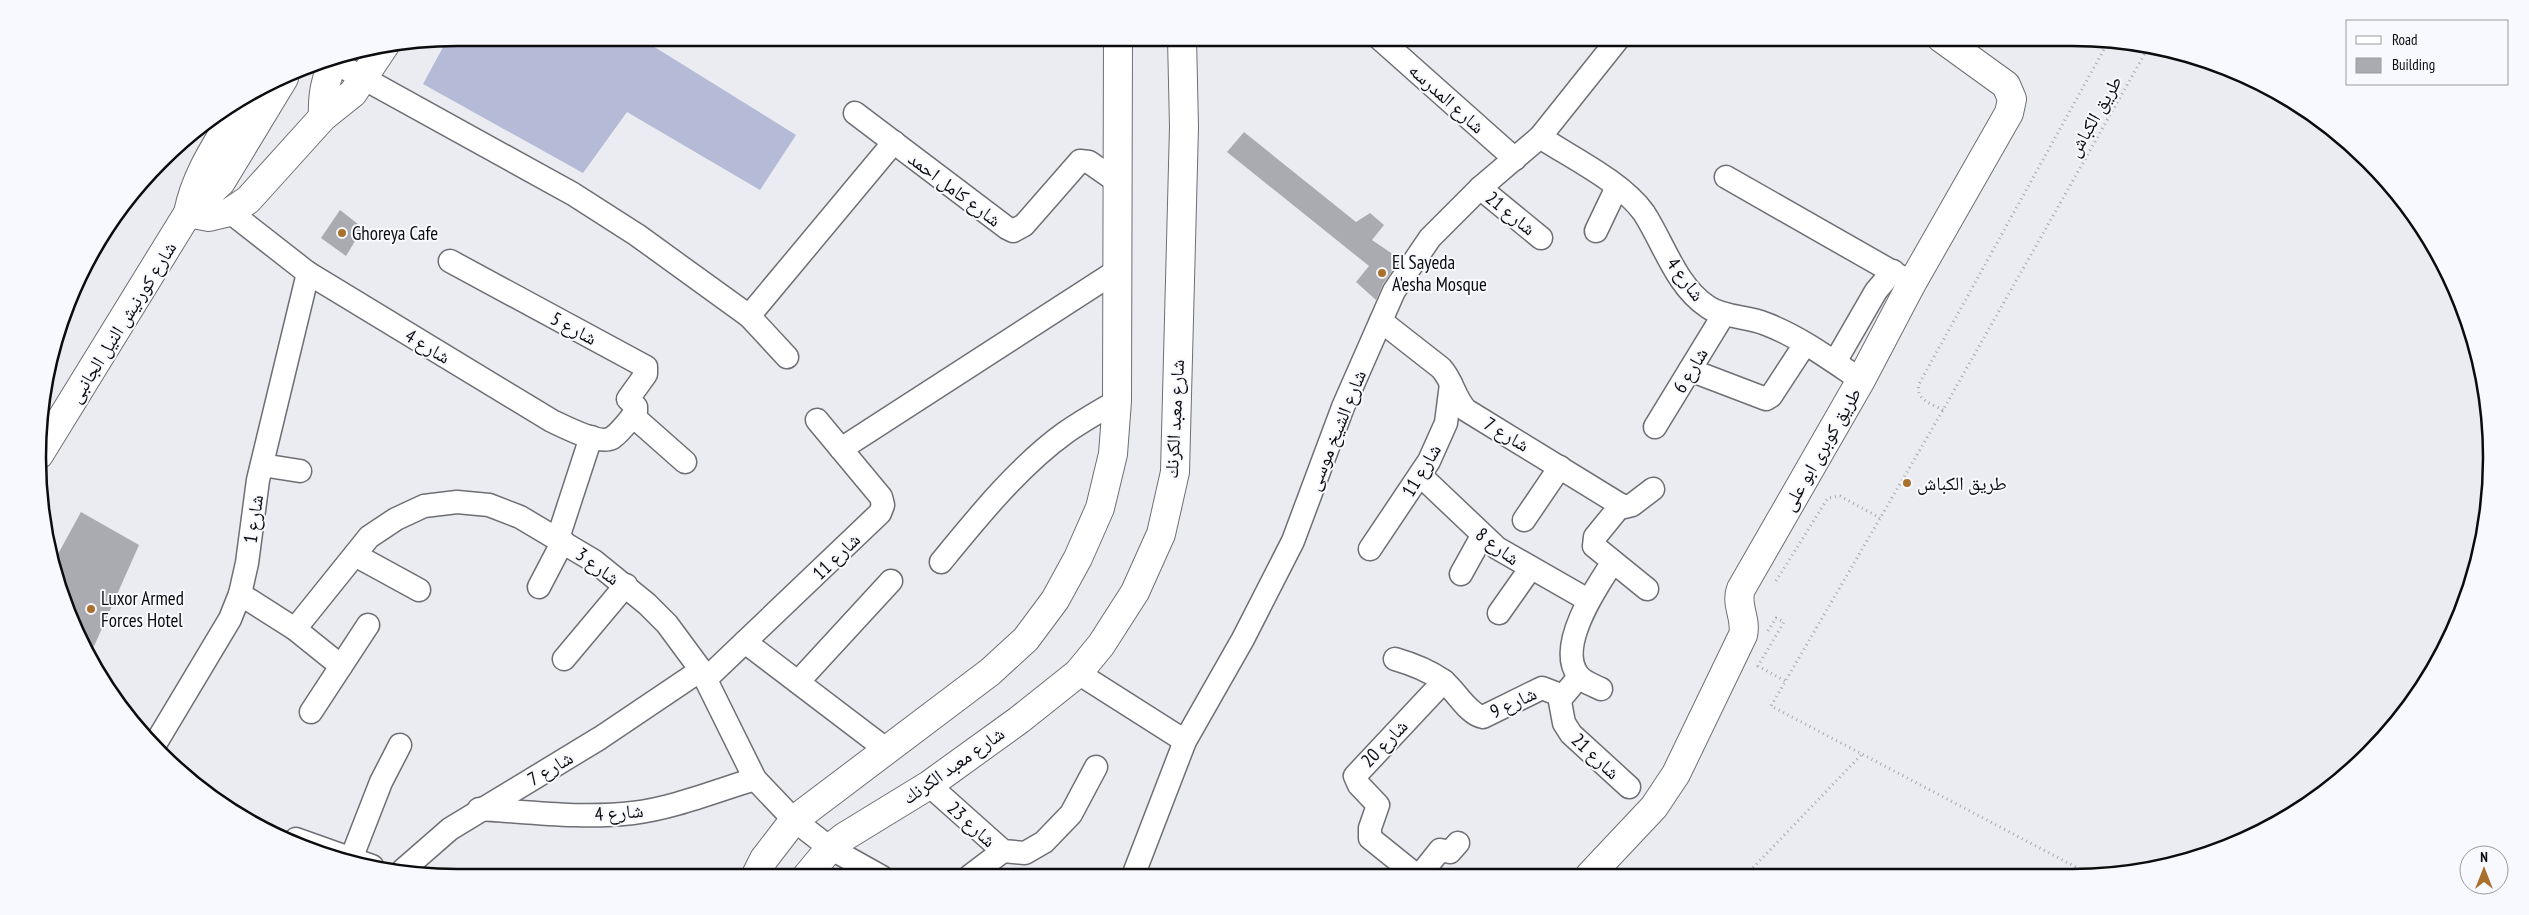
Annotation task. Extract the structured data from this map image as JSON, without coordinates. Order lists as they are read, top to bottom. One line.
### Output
{"streets":{"street":["شارع المدرسه","شارع كامل احمد","شارع 21","شارع 4","شارع كورنيش النيل الجانبى","شارع 5","شارع 6","شارع معبد الكرنك","شارع الشيخ موسى","شارع 7","طريق كوبرى ابو على","شارع 11","شارع 1","شارع 8","شارع 3","شارع 9","شارع 20","شارع 23"],"path":["طريق الكباش"]},"crossings":[["شارع المدرسه","شارع الشيخ موسى"],["شارع 21","شارع الشيخ موسى"],["شارع 21","شارع 9"],["شارع 4","شارع 5"],["شارع 4","شارع 6"],["شارع 4","شارع الشيخ موسى"],["شارع 4","شارع 7"],["شارع 4","طريق كوبرى ابو على"],["شارع 4","شارع 1"],["شارع 4","شارع 3"],["شارع معبد الكرنك","شارع 3"],["شارع معبد الكرنك","شارع 23"],["شارع الشيخ موسى","شارع 7"],["شارع 7","شارع 11"],["شارع 7","شارع 3"],["شارع 11","شارع 8"],["شارع 11","شارع 3"],["شارع 9","شارع 20"]],"places":["Ghoreya Cafe","El Sayeda A'esha Mosque","طريق الكباش","Luxor Armed Forces Hotel"],"legend":["Road","Building"],"north":"top"}
